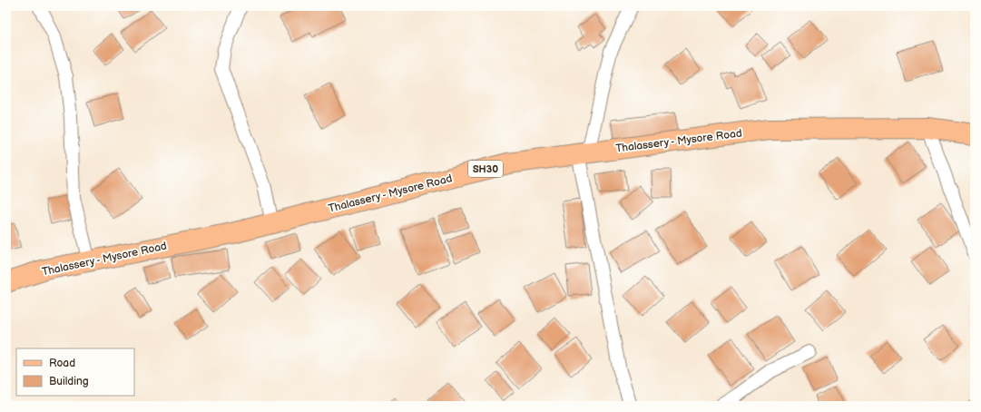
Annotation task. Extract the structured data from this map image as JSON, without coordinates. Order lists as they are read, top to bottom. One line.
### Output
{"streets":{"main road":["Thalassery - Mysore Road","SH30"]},"legend":["Road","Building"]}
